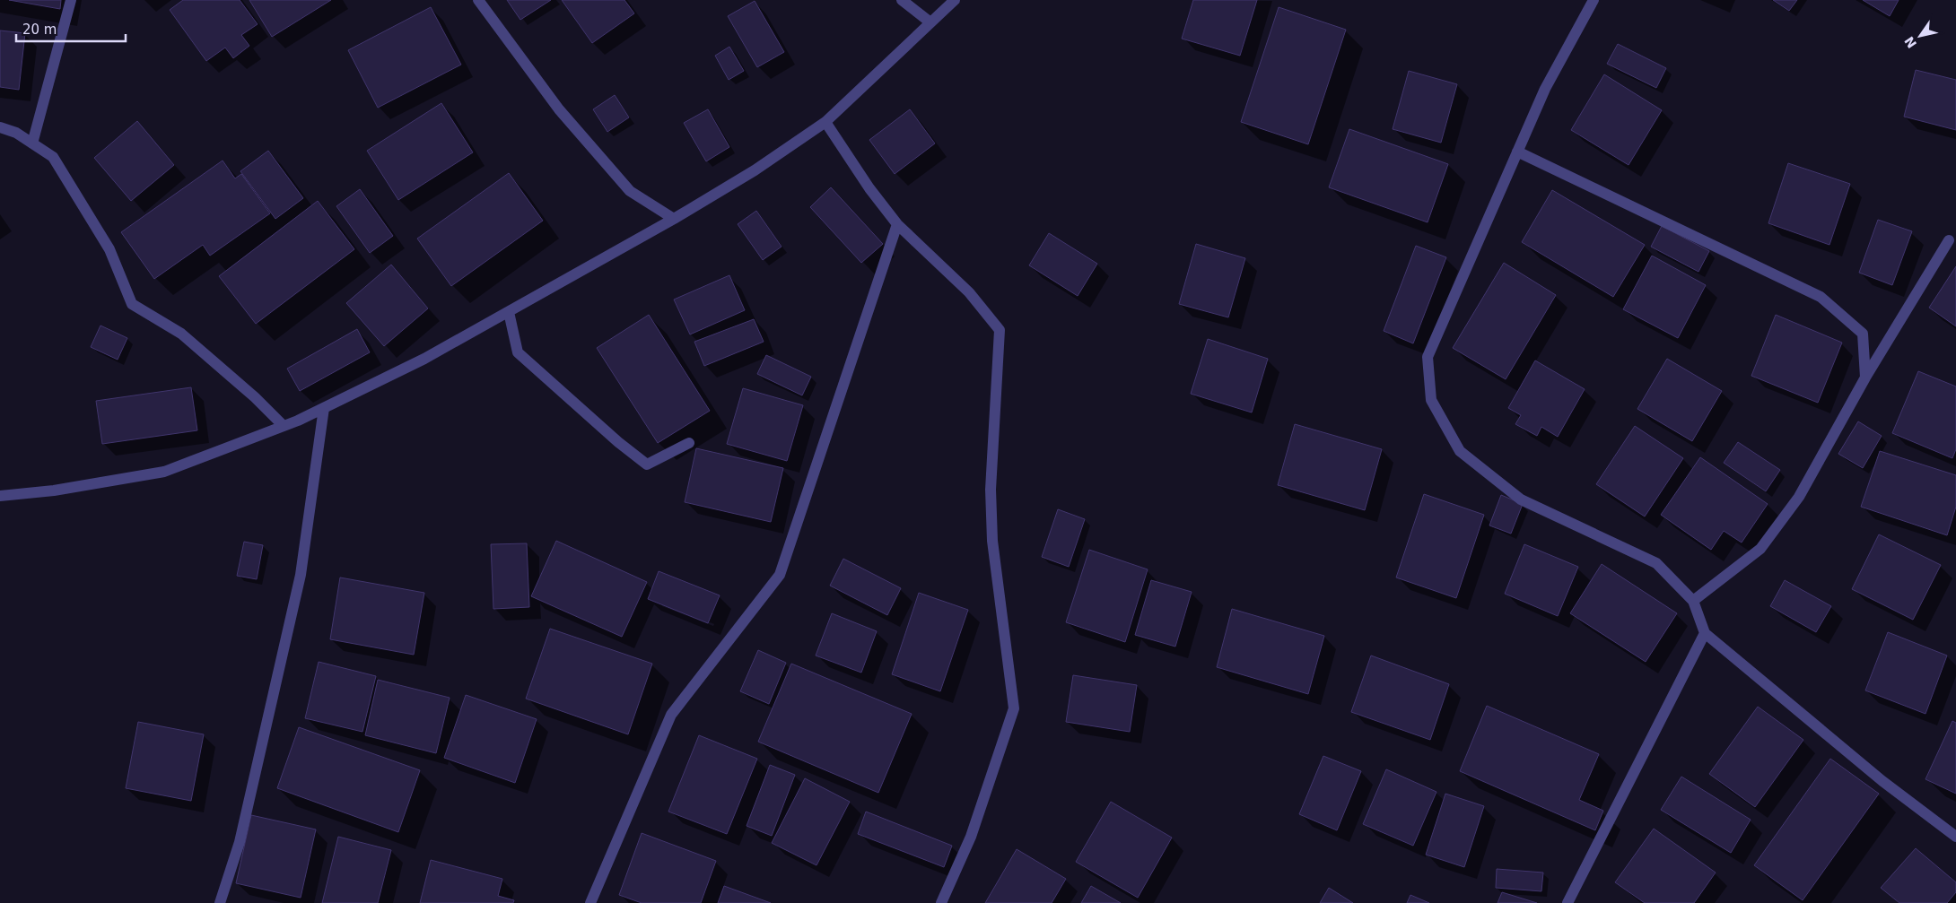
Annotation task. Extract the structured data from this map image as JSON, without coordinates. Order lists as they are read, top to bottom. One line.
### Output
{"scale_bar":"20 m","north":"bottom left"}
